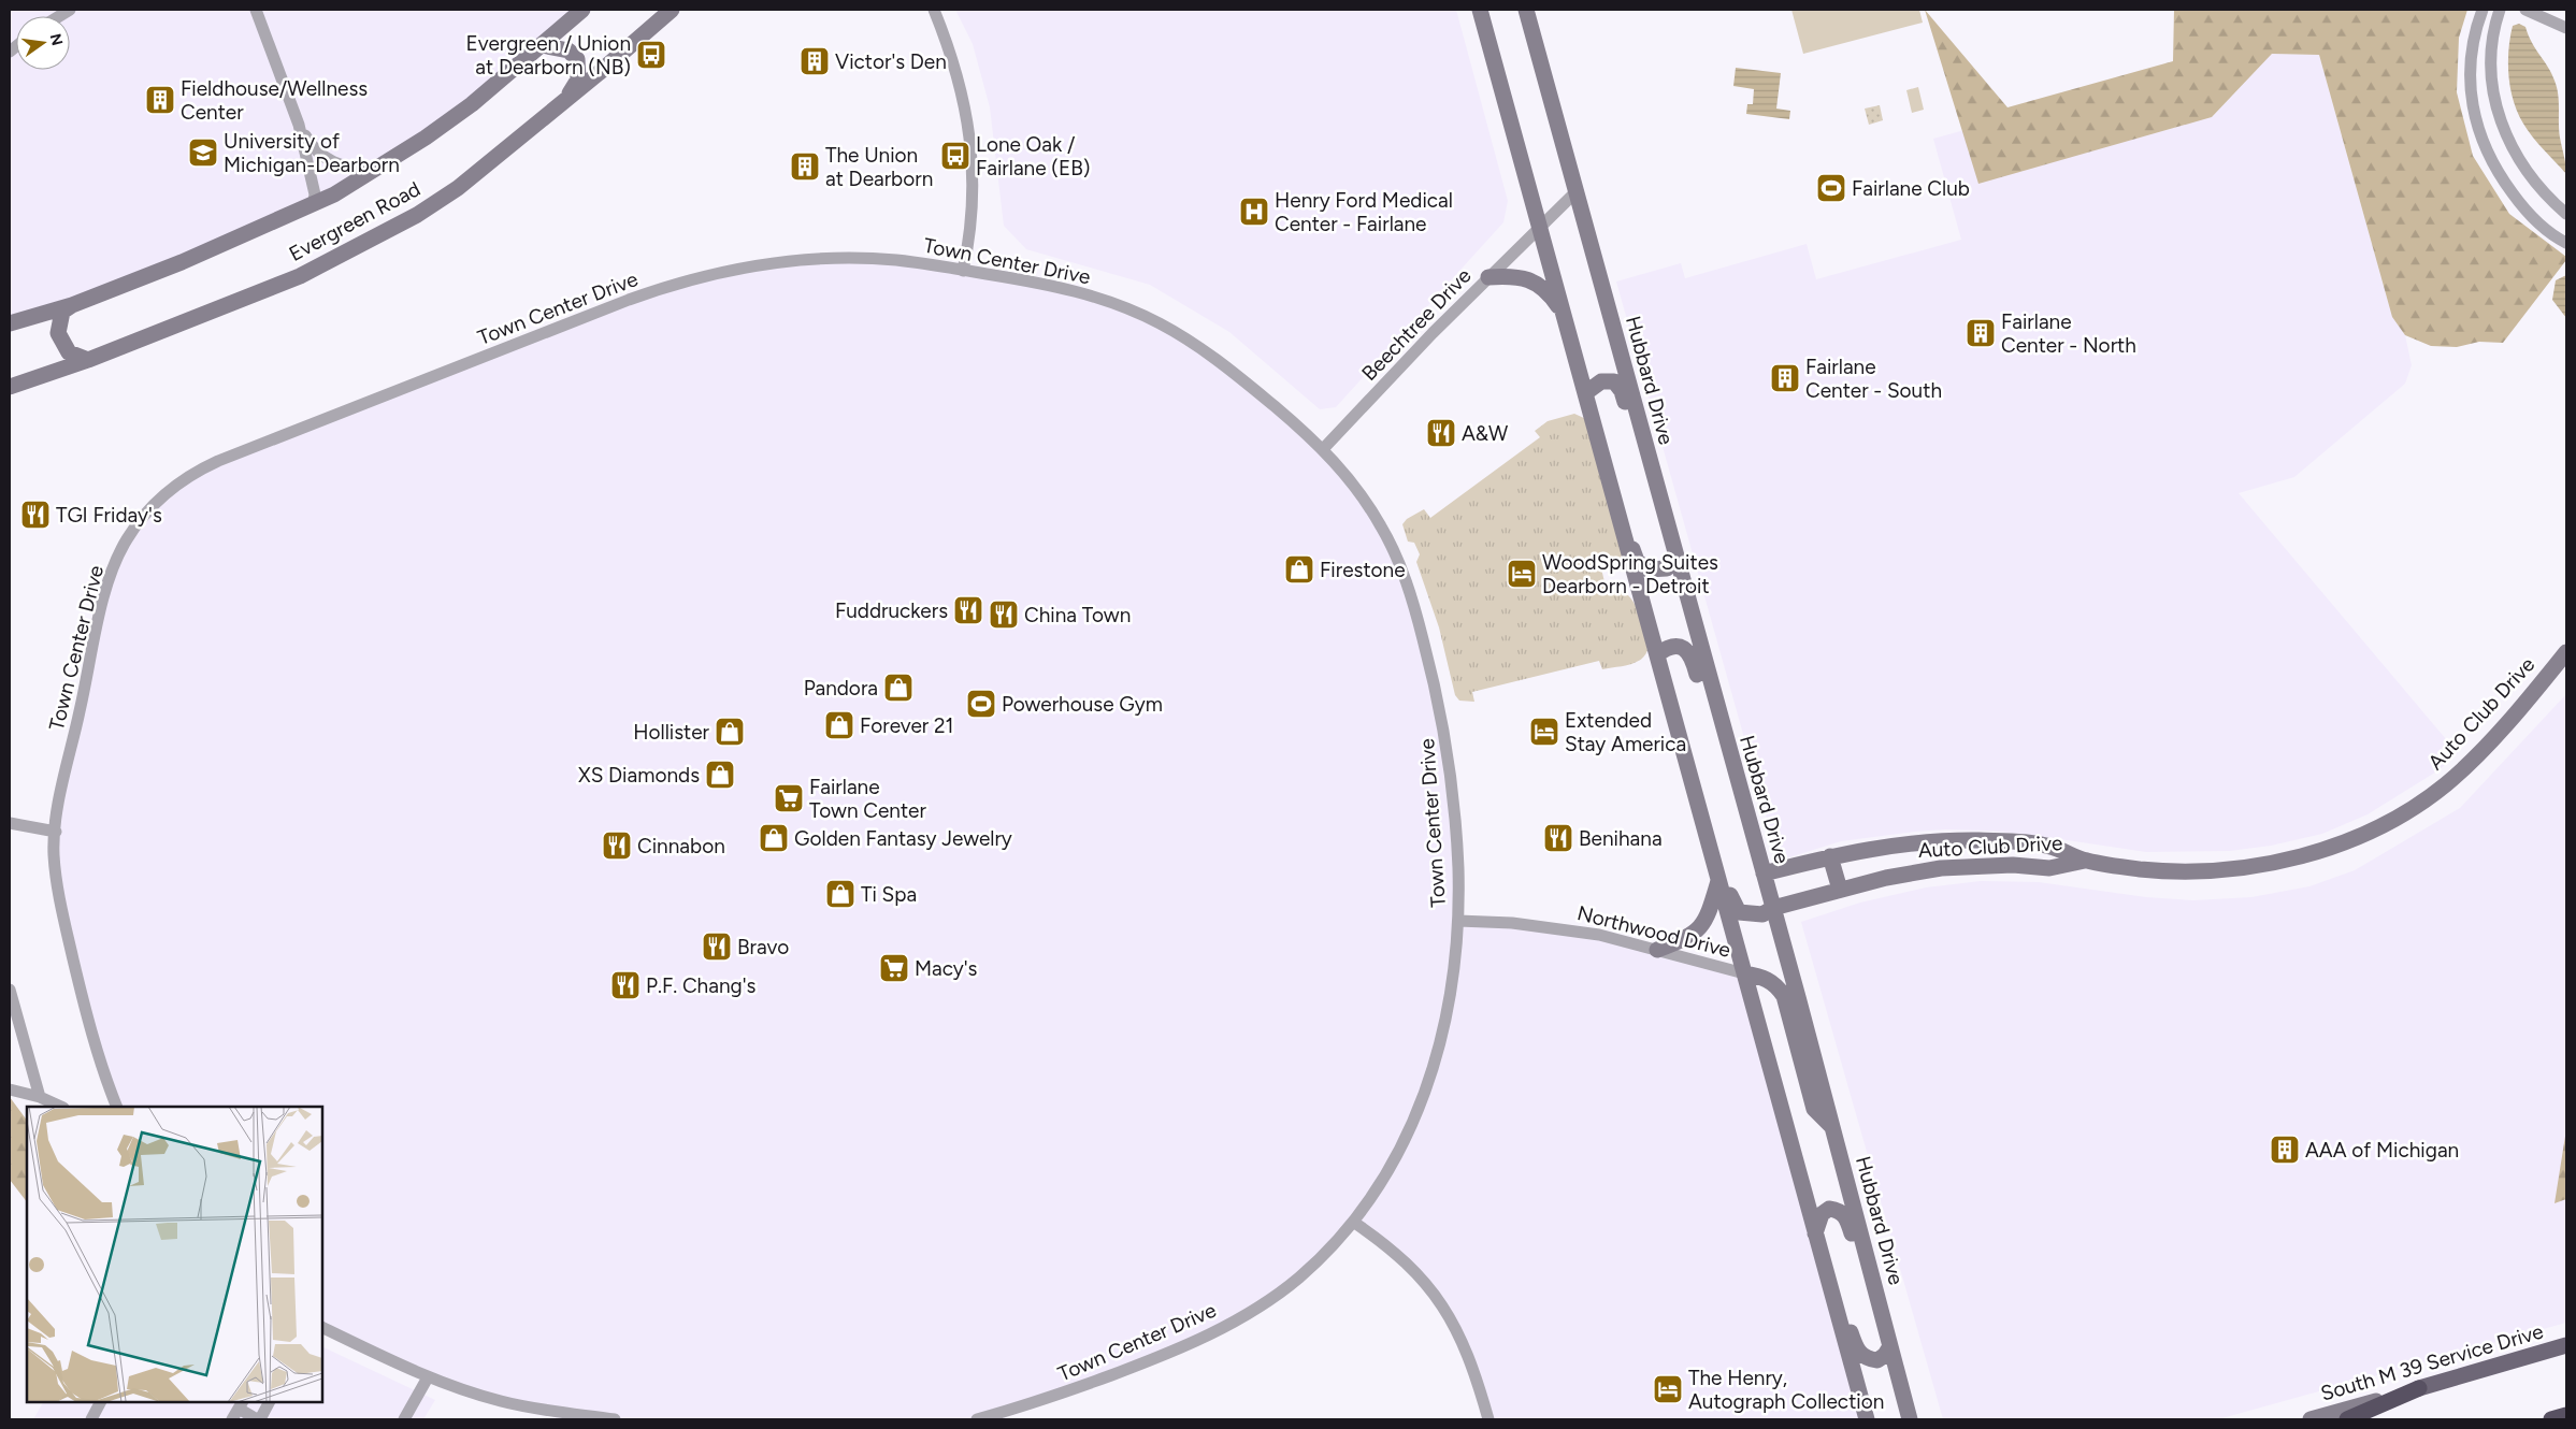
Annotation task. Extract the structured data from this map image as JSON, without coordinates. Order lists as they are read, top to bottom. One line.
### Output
{"streets":{"main road":["South M 39 Service Drive"],"street":["Evergreen Road","Town Center Drive","Beechtree Drive","Hubbard Drive","Auto Club Drive","Northwood Drive"]},"crossings":[["Town Center Drive","Beechtree Drive"],["Town Center Drive","Northwood Drive"],["Hubbard Drive","Auto Club Drive"]],"places":{"bus stop":["Evergreen / Union at Dearborn (NB)","Lone Oak / Fairlane (EB)"],"building":["Victor's Den","Fieldhouse/Wellness Center","The Union at Dearborn","Fairlane Center - North","Fairlane Center - South","AAA of Michigan"],"school or university":["University of Michigan-Dearborn"],"sports":["Fairlane Club","Powerhouse Gym"],"hospital":["Henry Ford Medical Center - Fairlane"],"restaurant":["A&W","TGI Friday's","Fuddruckers","China Town","Benihana","Cinnabon","Bravo","P.F. Chang's"],"shop":["Firestone","Pandora","Forever 21","Hollister","XS Diamonds","Golden Fantasy Jewelry","Ti Spa"],"hotel":["WoodSpring Suites Dearborn - Detroit","Extended Stay America","The Henry, Autograph Collection"],"supermarket":["Fairlane Town Center","Macy's"]},"north":"right"}
